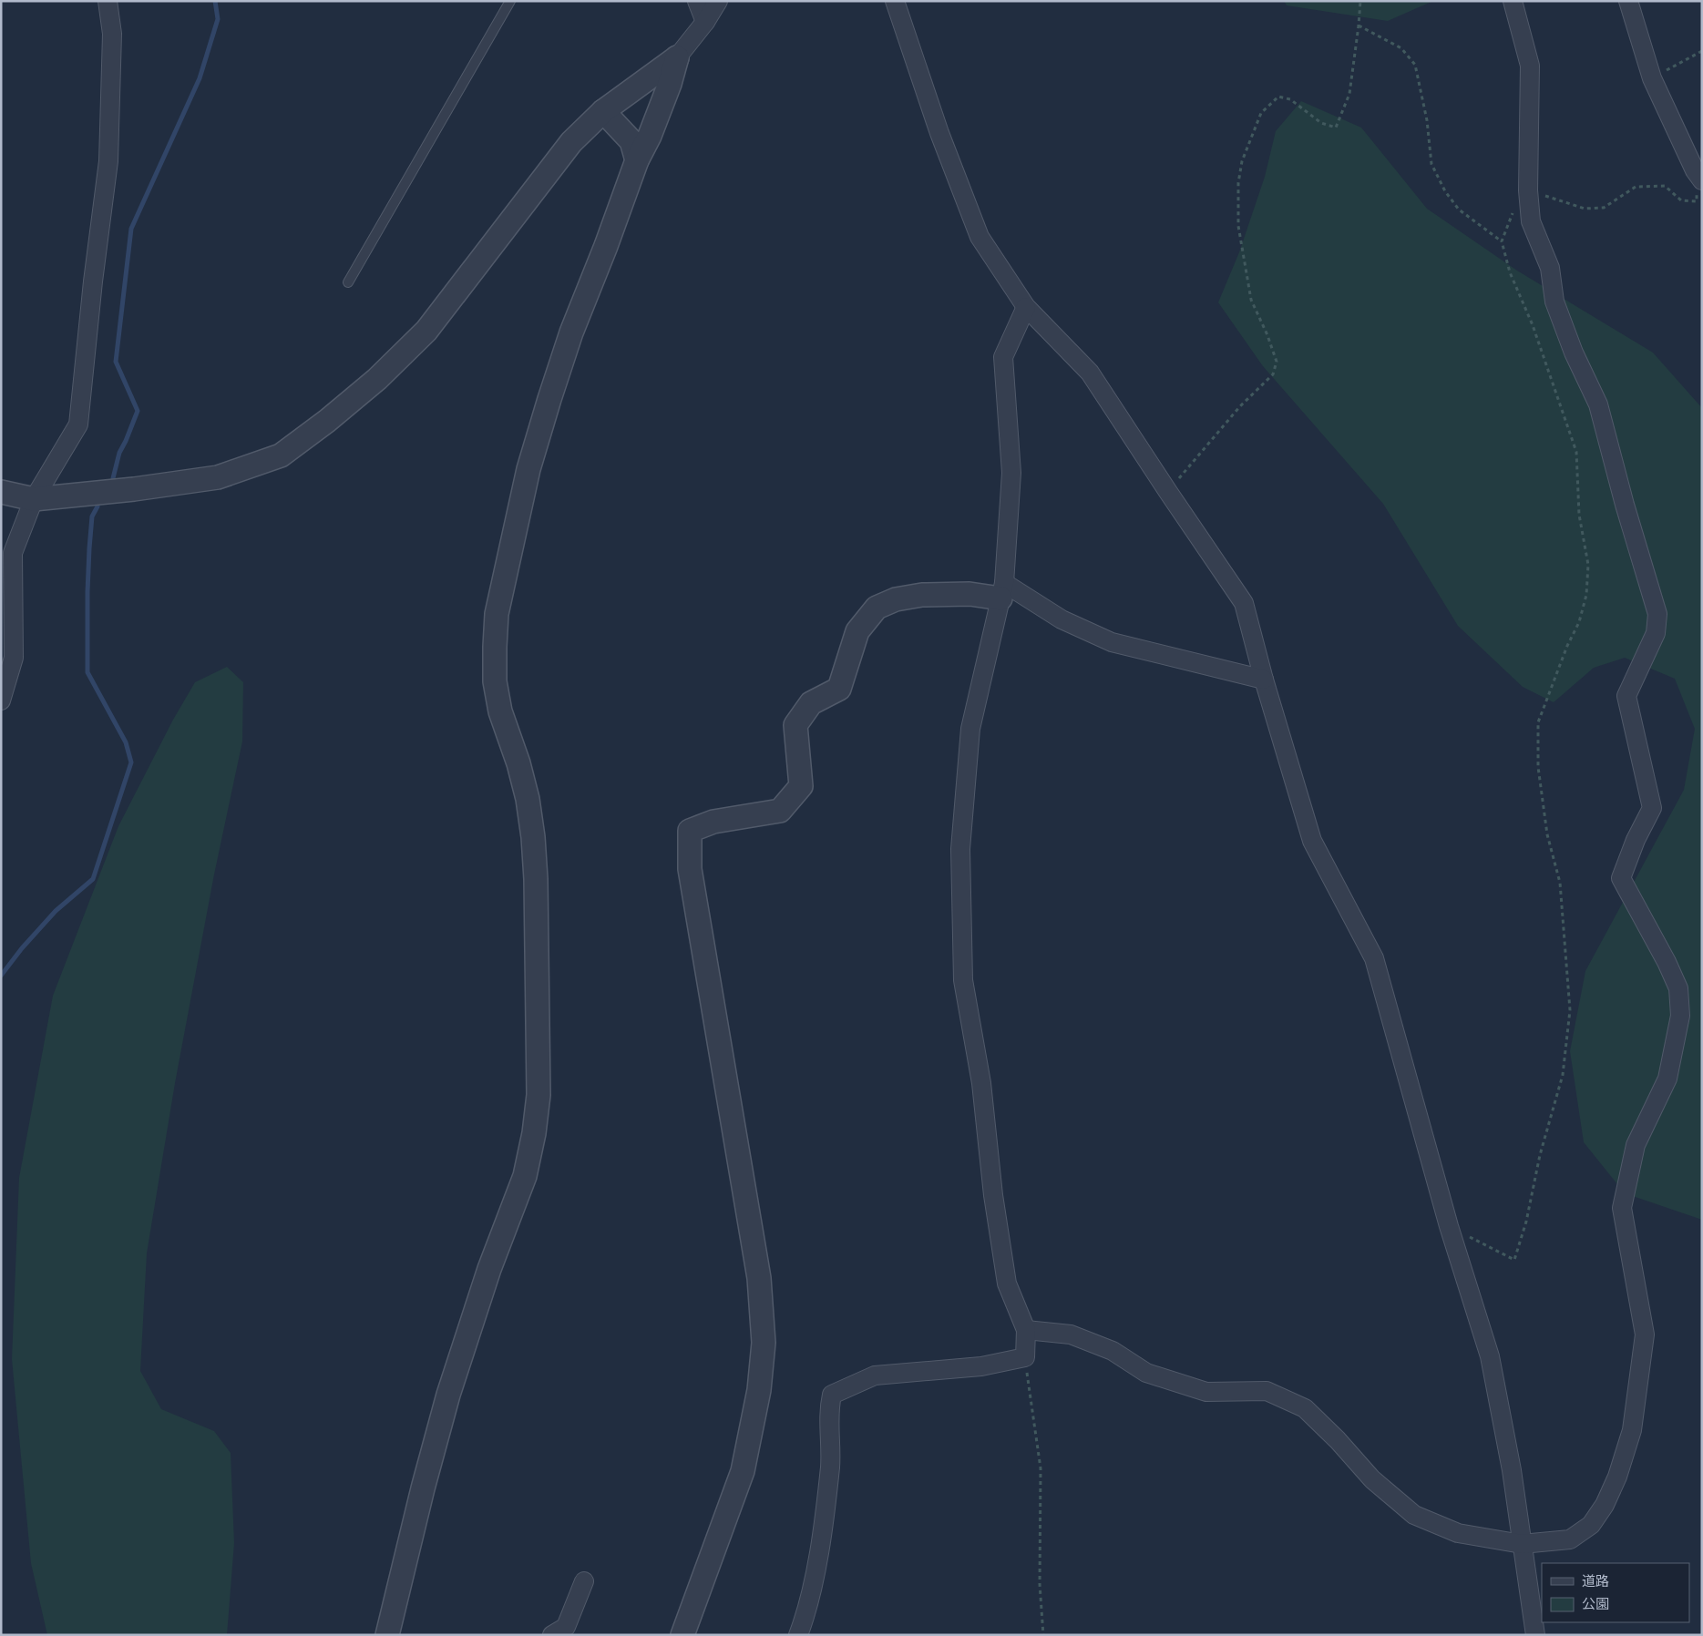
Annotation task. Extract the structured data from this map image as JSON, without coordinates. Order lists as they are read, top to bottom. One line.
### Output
{"legend":["道路","公園"]}
